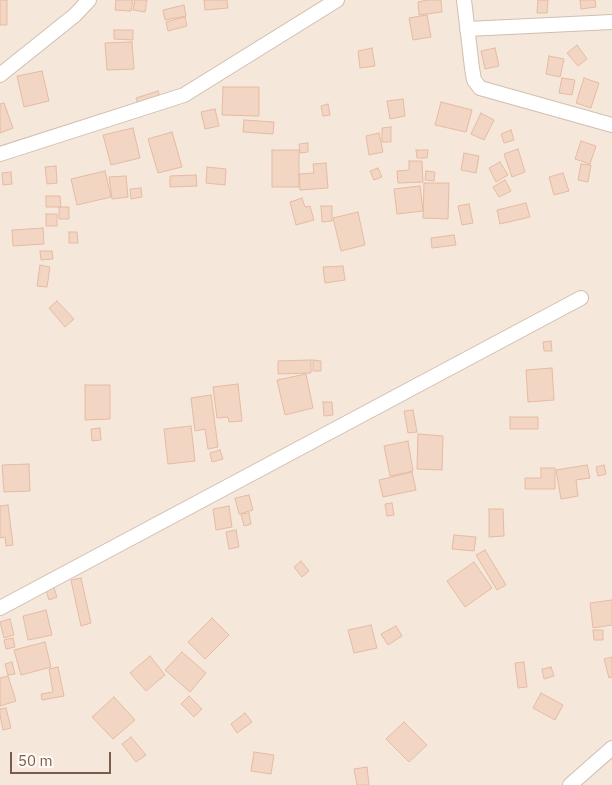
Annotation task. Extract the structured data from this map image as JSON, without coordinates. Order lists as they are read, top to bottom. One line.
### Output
{"scale_bar":"50 m"}
